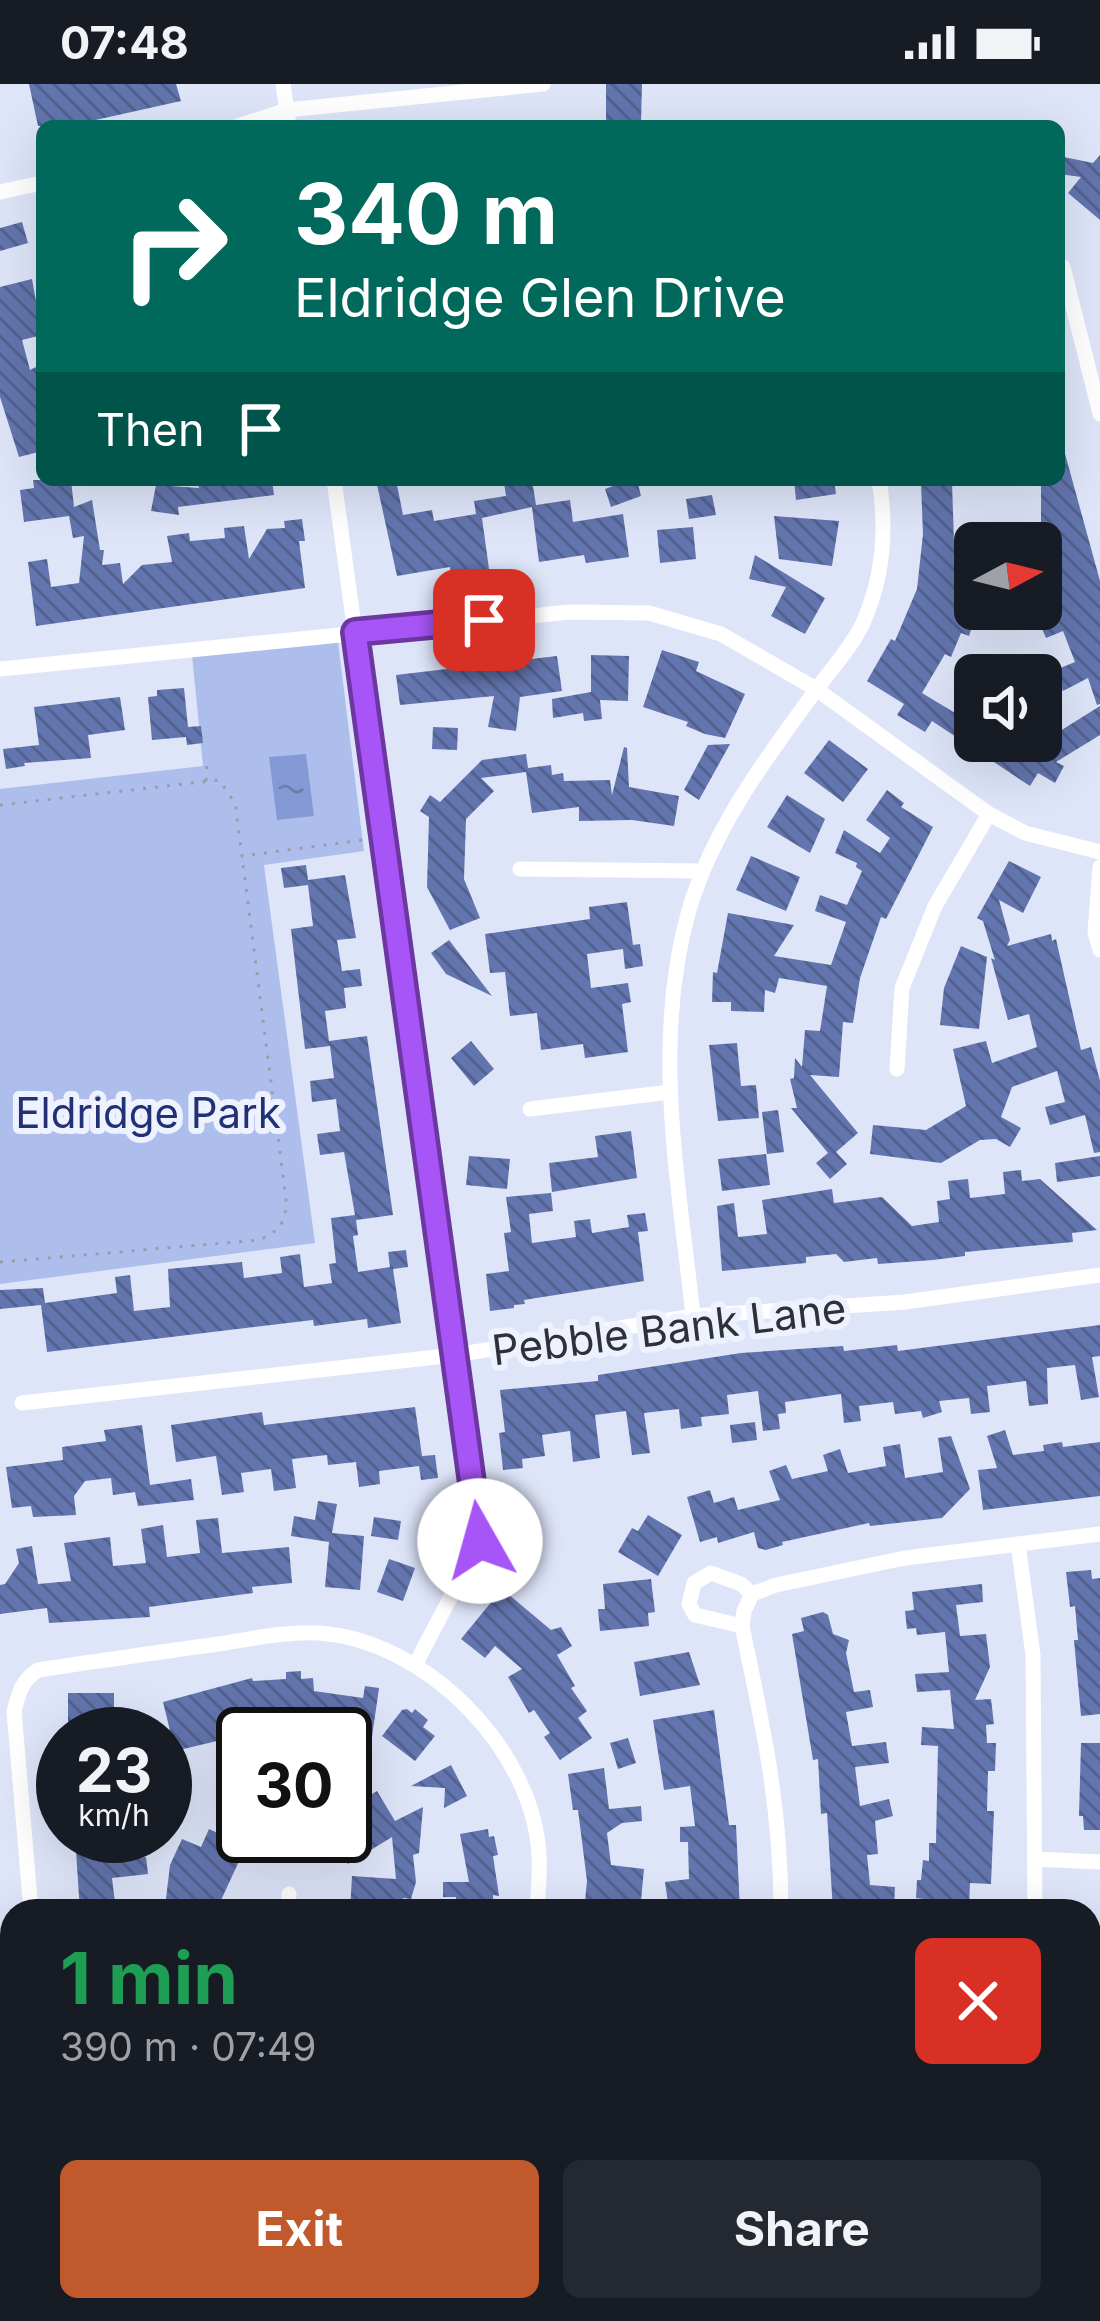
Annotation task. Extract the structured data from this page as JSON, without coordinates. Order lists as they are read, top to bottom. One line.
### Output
{"streets":{"street":["Pebble Bank Lane"]},"parks":["Eldridge Park"],"north":"right","page":{"status":"07:48","turn":["340 m","Eldridge Glen Drive"],"then":"Then","speed":"23 km/h","limit":"30","heading":["1 min","390 m · 07:49"],"buttons":["Exit","Share"]}}
